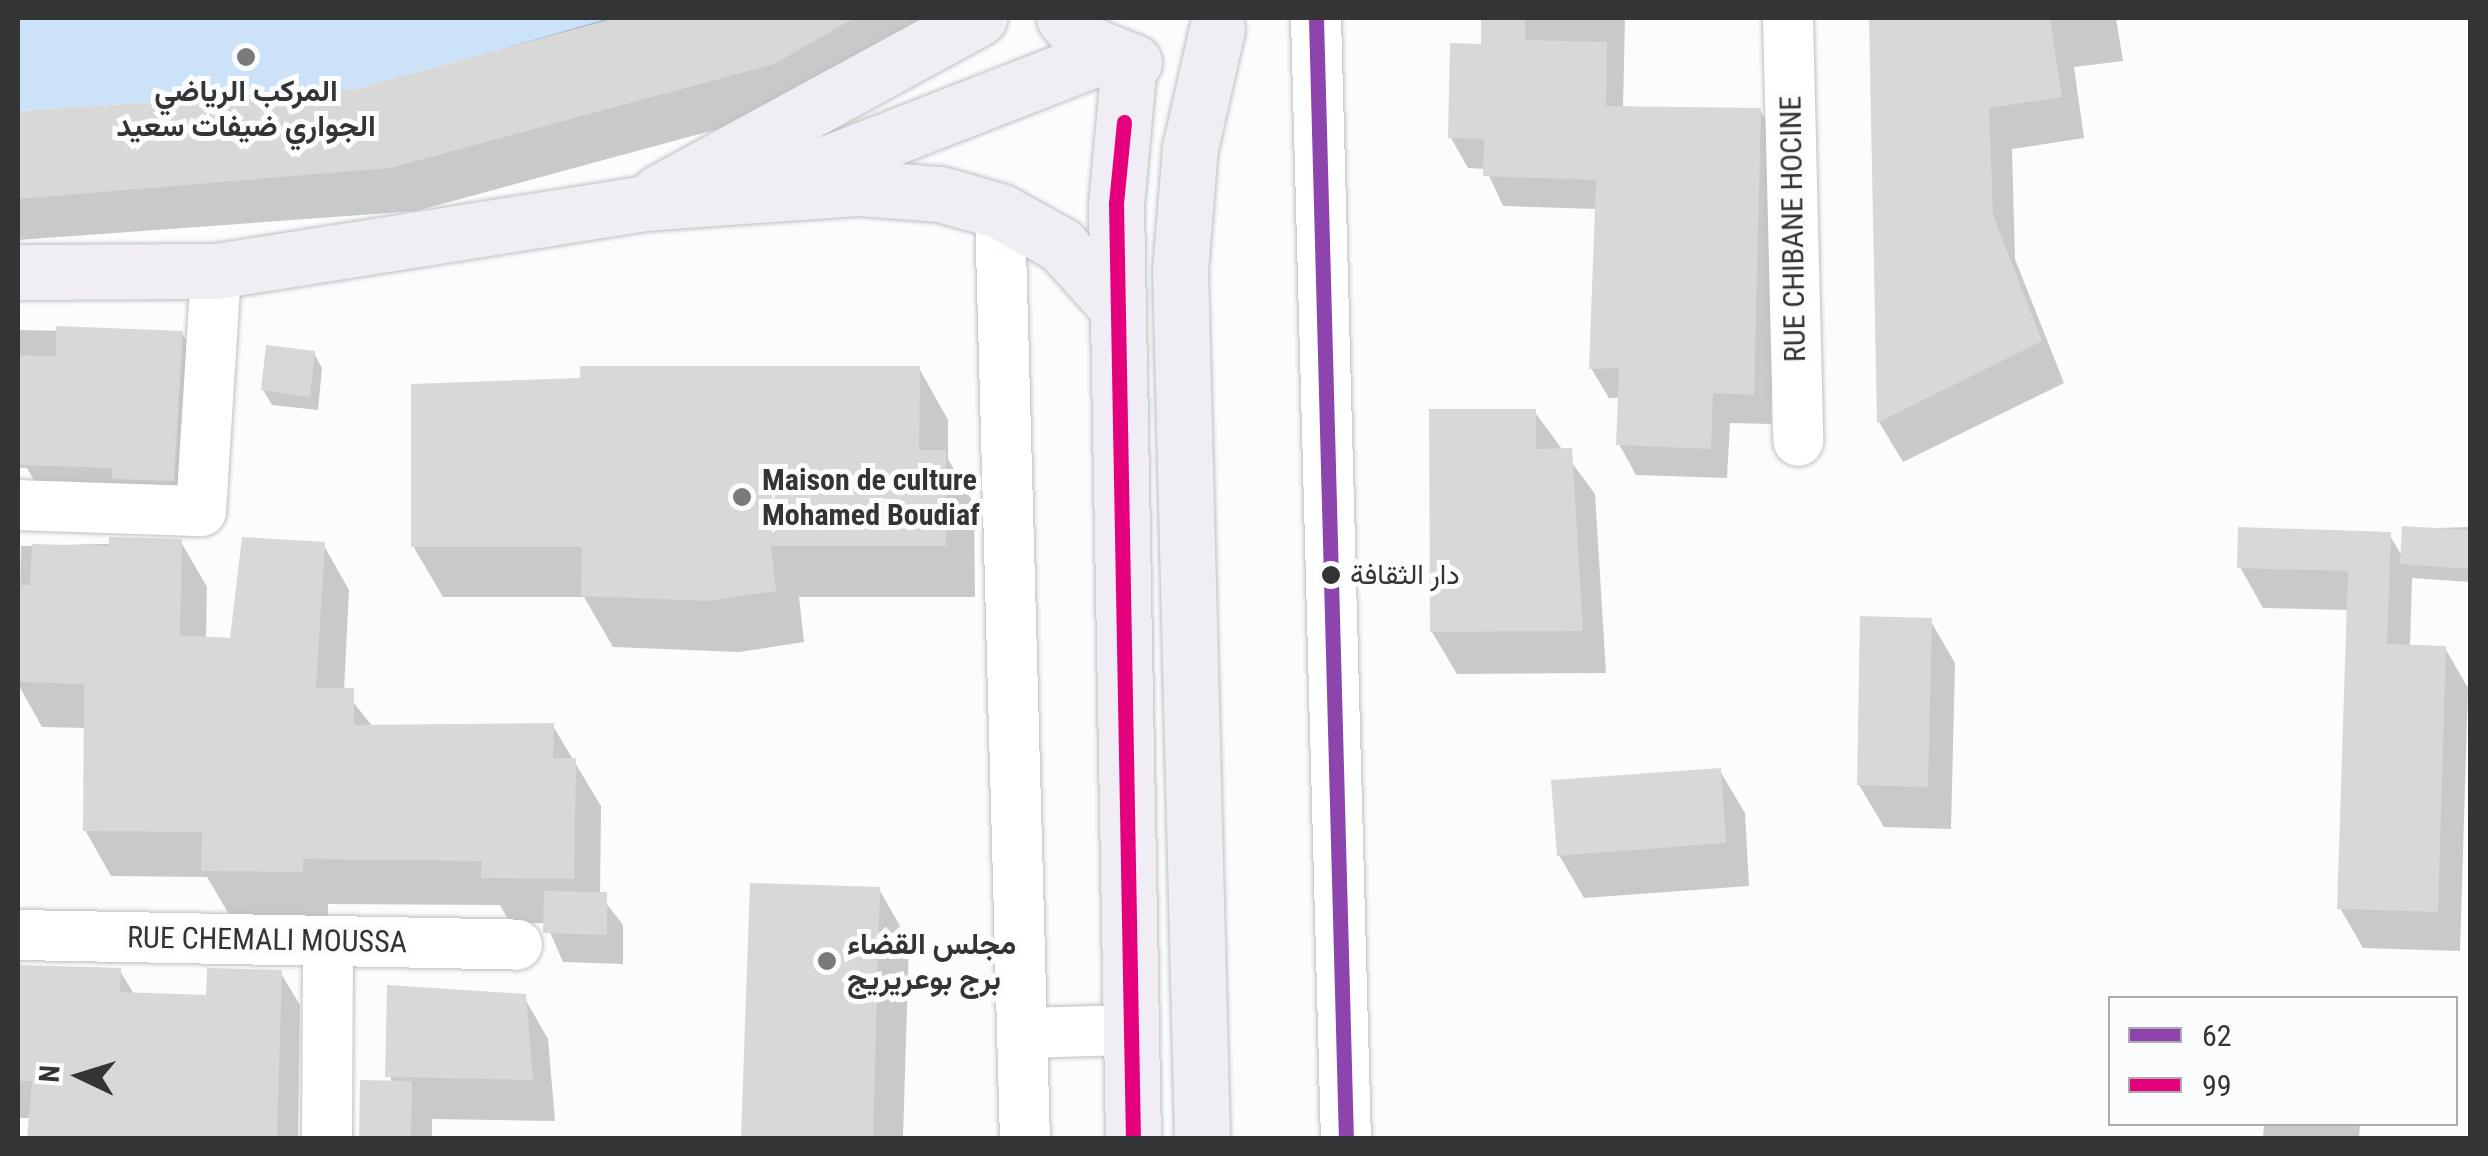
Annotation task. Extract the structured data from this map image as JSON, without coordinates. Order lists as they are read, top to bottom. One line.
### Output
{"streets":{"street":["RUE CHIBANE HOCINE","RUE CHEMALI MOUSSA"]},"places":["المركب الرياضي الجواري ضيفات سعيد","Maison de culture Mohamed Boudiaf","دار الثقافة","مجلس القضاء برج بوعريريج"],"lines":["transit line 62","transit line 99"],"legend":["62","99"],"north":"left"}
